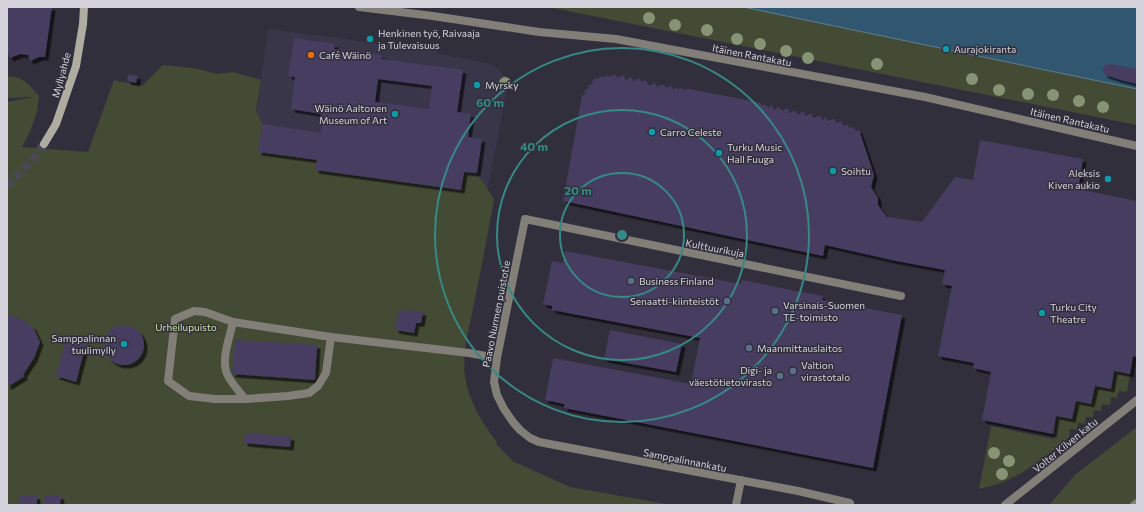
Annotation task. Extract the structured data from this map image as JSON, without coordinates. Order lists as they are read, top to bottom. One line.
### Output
{"streets":{"main road":["Myllyahde"],"street":["Itäinen Rantakatu","Kulttuurikuja","Paavo Nurmen puistotie","Volter Kilven katu","Samppalinnankatu"]},"crossings":[["Kulttuurikuja","Paavo Nurmen puistotie"],["Paavo Nurmen puistotie","Samppalinnankatu"]],"parks":["Urheilupuisto"],"places":["Henkinen työ, Raivaaja ja Tulevaisuus","Aurajokiranta","Café Wäinö","Myrsky","Wäinö Aaltonen Museum of Art","Carro Celeste","Turku Music Hall Fuuga","Soihtu","Aleksis Kiven aukio","Business Finland","Senaatti-kiinteistöt","Varsinais-Suomen TE-toimisto","Turku City Theatre","Samppalinnan tuulimylly","Maanmittauslaitos","Valtion virastotalo","Digi- ja väestötietovirasto"],"rings":["60 m","40 m","20 m"]}
